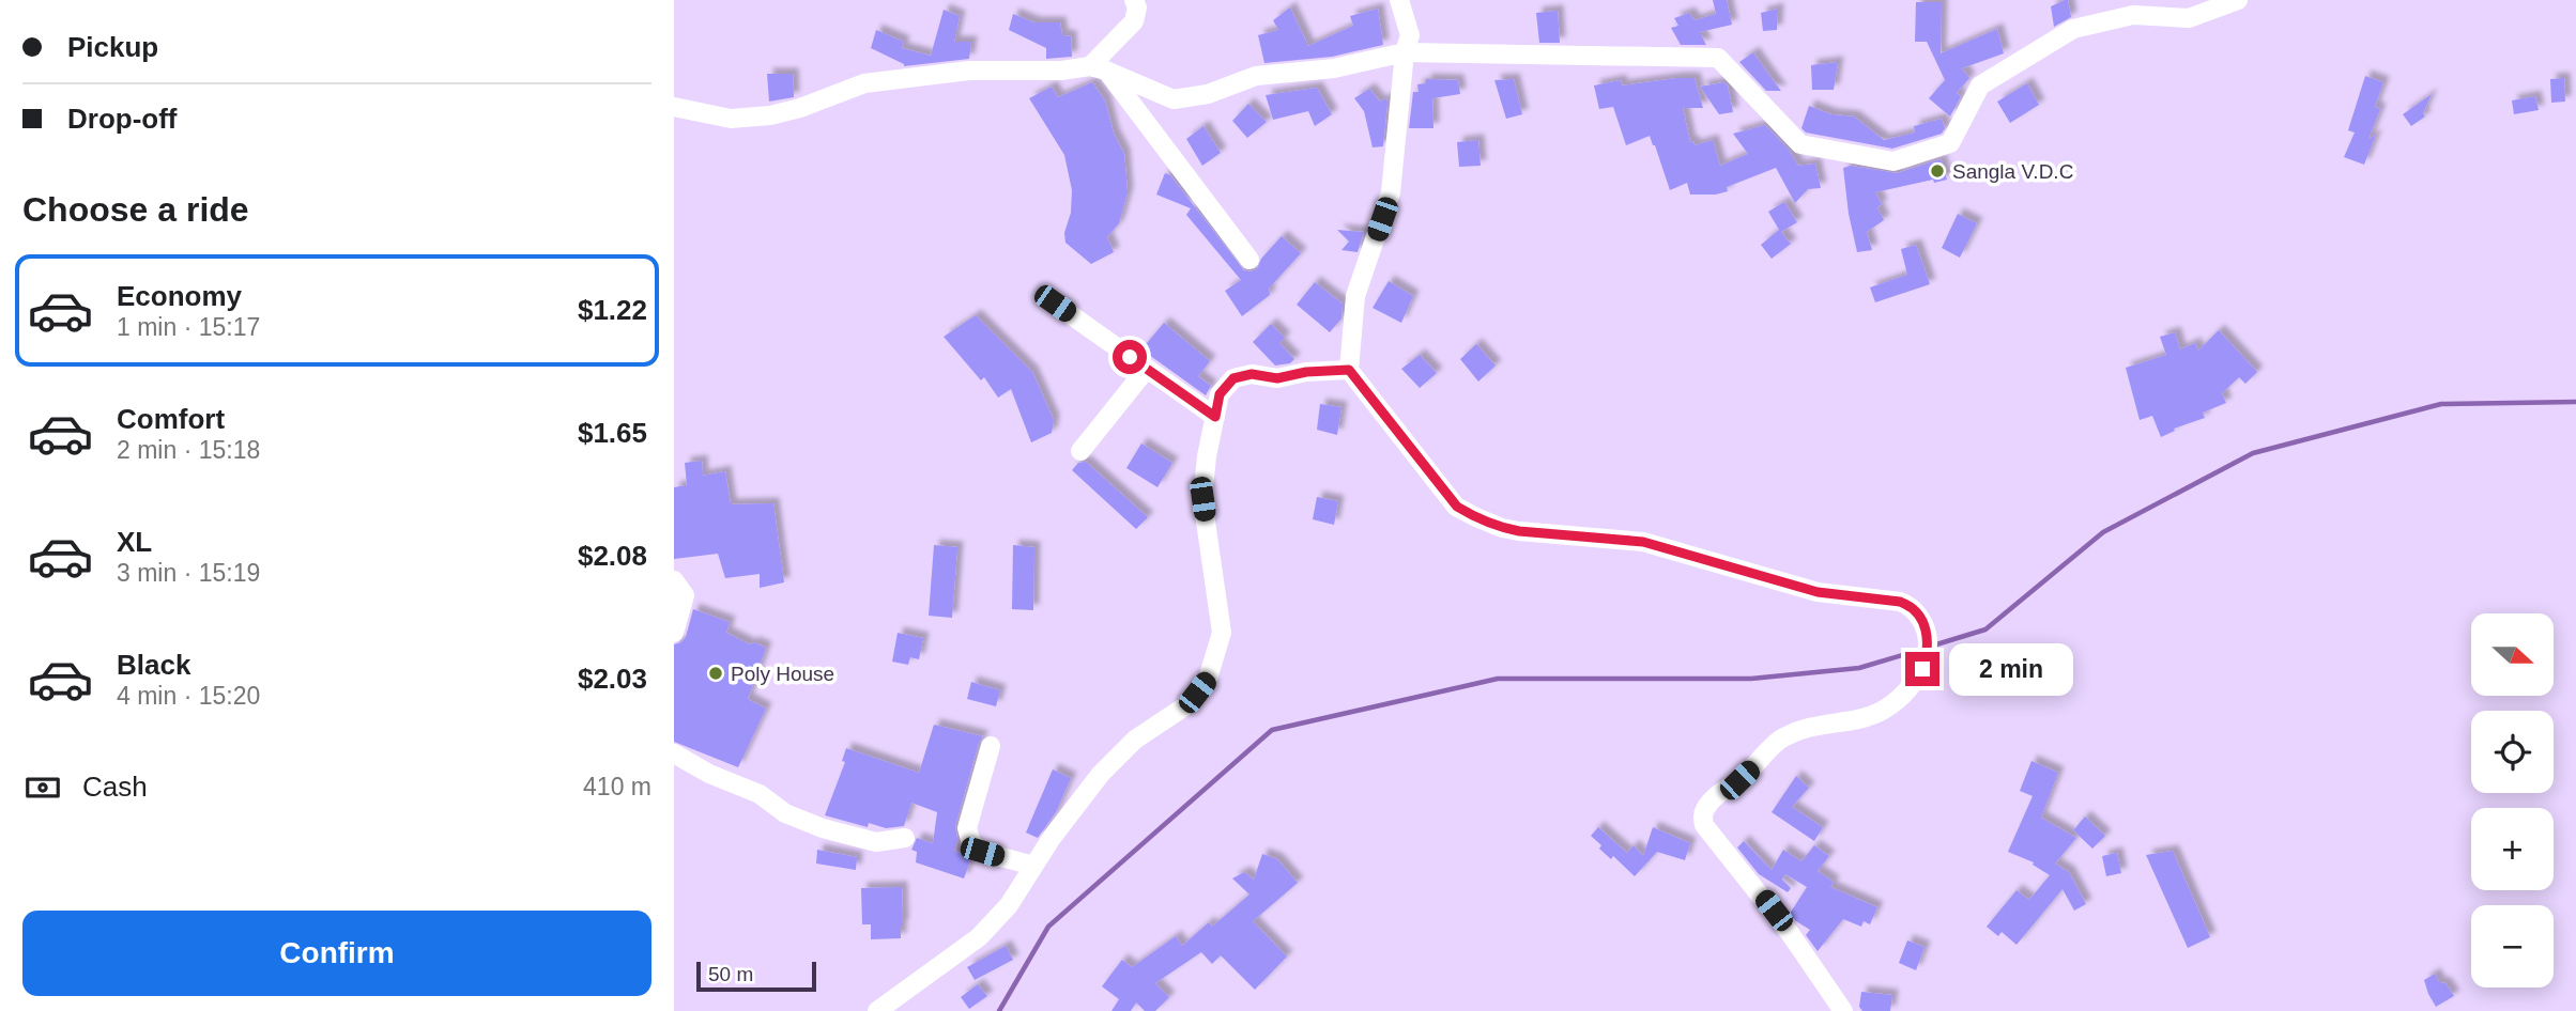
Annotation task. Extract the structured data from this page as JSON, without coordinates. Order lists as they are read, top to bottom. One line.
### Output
{"places":["Sangla V.D.C","Poly House"],"scale_bar":"50 m","north":"right","page":{"banner":["Pickup","Drop-off"],"heading":"Choose a ride","list":[{"name":"Economy","note":"1 min · 15:17","value":"$1.22"},{"name":"Comfort","note":"2 min · 15:18","value":"$1.65"},{"name":"XL","note":"3 min · 15:19","value":"$2.08"},{"name":"Black","note":"4 min · 15:20","value":"$2.03"}],"map_buttons":["+","−"],"bubble":"2 min","pay":["Cash","410 m"],"buttons":"Confirm","scale":"50 m"}}
